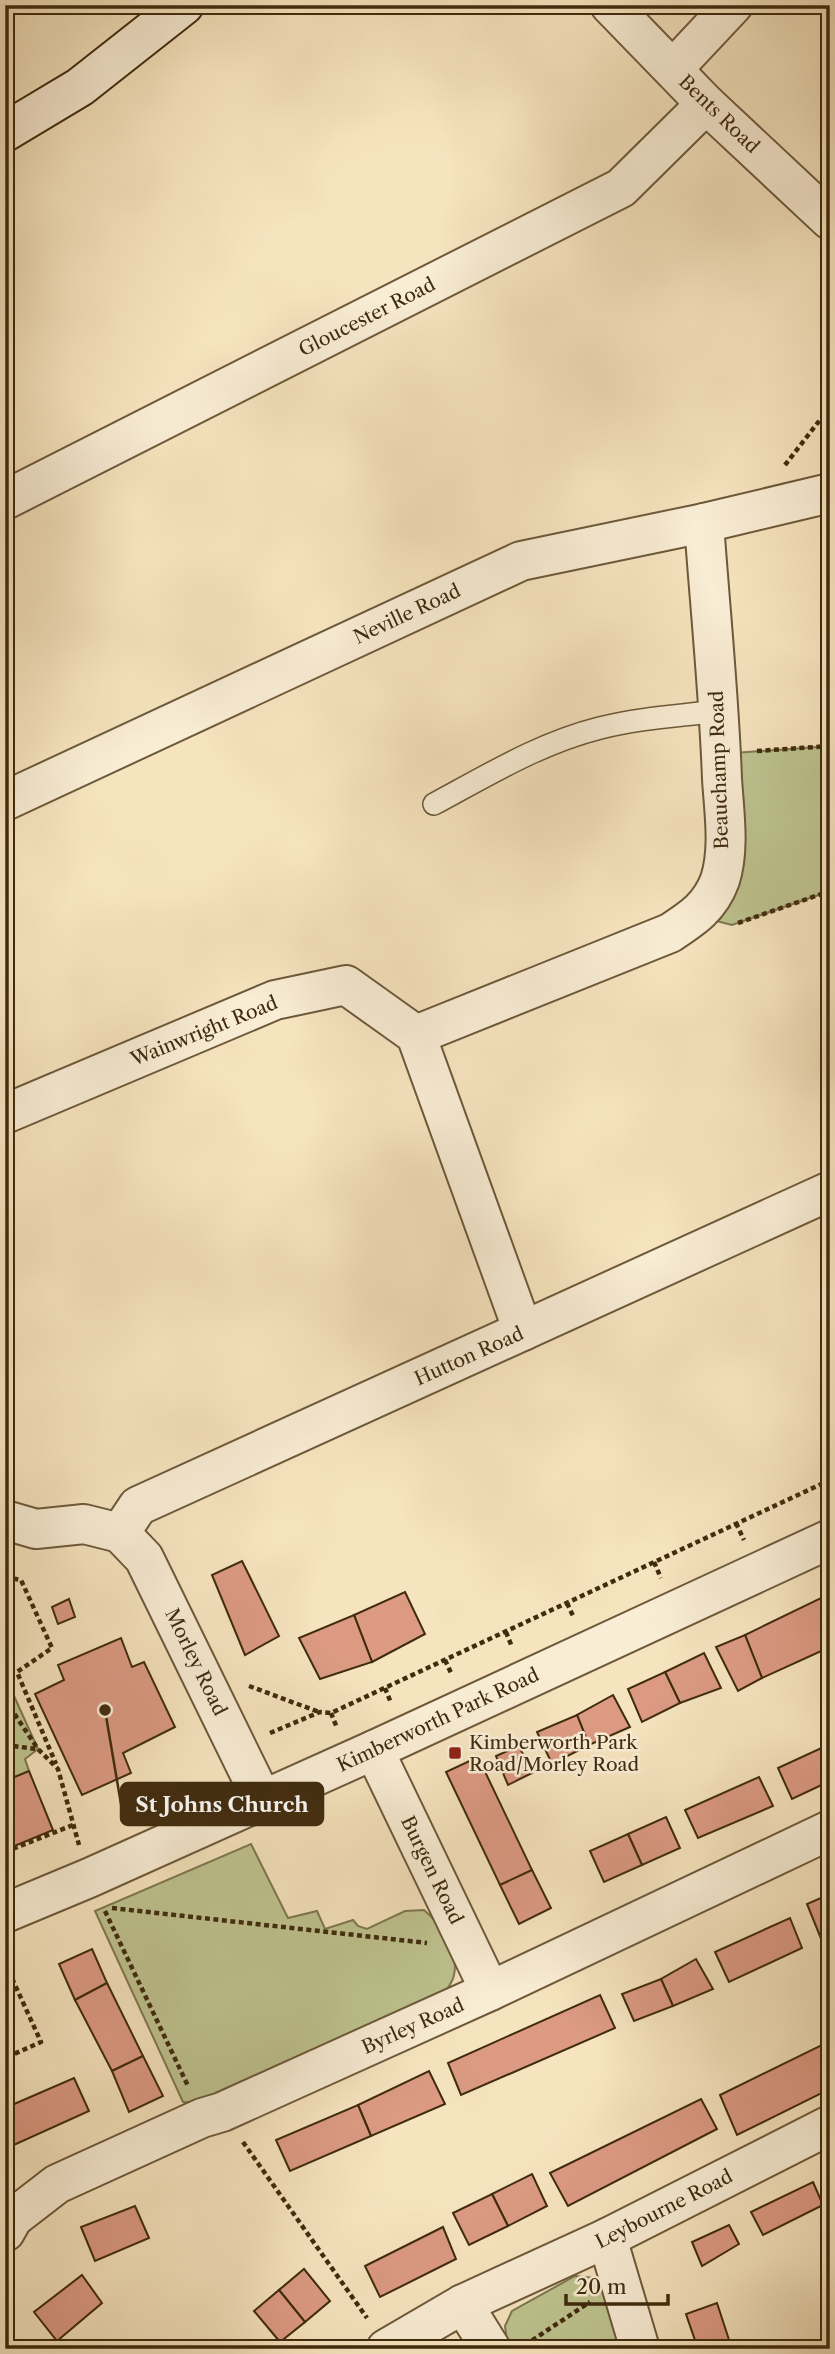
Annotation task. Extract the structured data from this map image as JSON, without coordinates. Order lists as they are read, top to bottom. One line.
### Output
{"streets":{"street":["Bents Road","Gloucester Road","Neville Road","Beauchamp Road","Wainwright Road","Hutton Road","Morley Road","Kimberworth Park Road","Burgen Road","Byrley Road","Leybourne Road"]},"crossings":[["Bents Road","Gloucester Road"],["Neville Road","Beauchamp Road"],["Beauchamp Road","Wainwright Road"],["Hutton Road","Morley Road"],["Morley Road","Kimberworth Park Road"],["Kimberworth Park Road","Burgen Road"],["Burgen Road","Byrley Road"]],"places":{"other":["St Johns Church"],"transit":["Kimberworth Park Road/Morley Road"]},"scale_bar":"20 m"}
